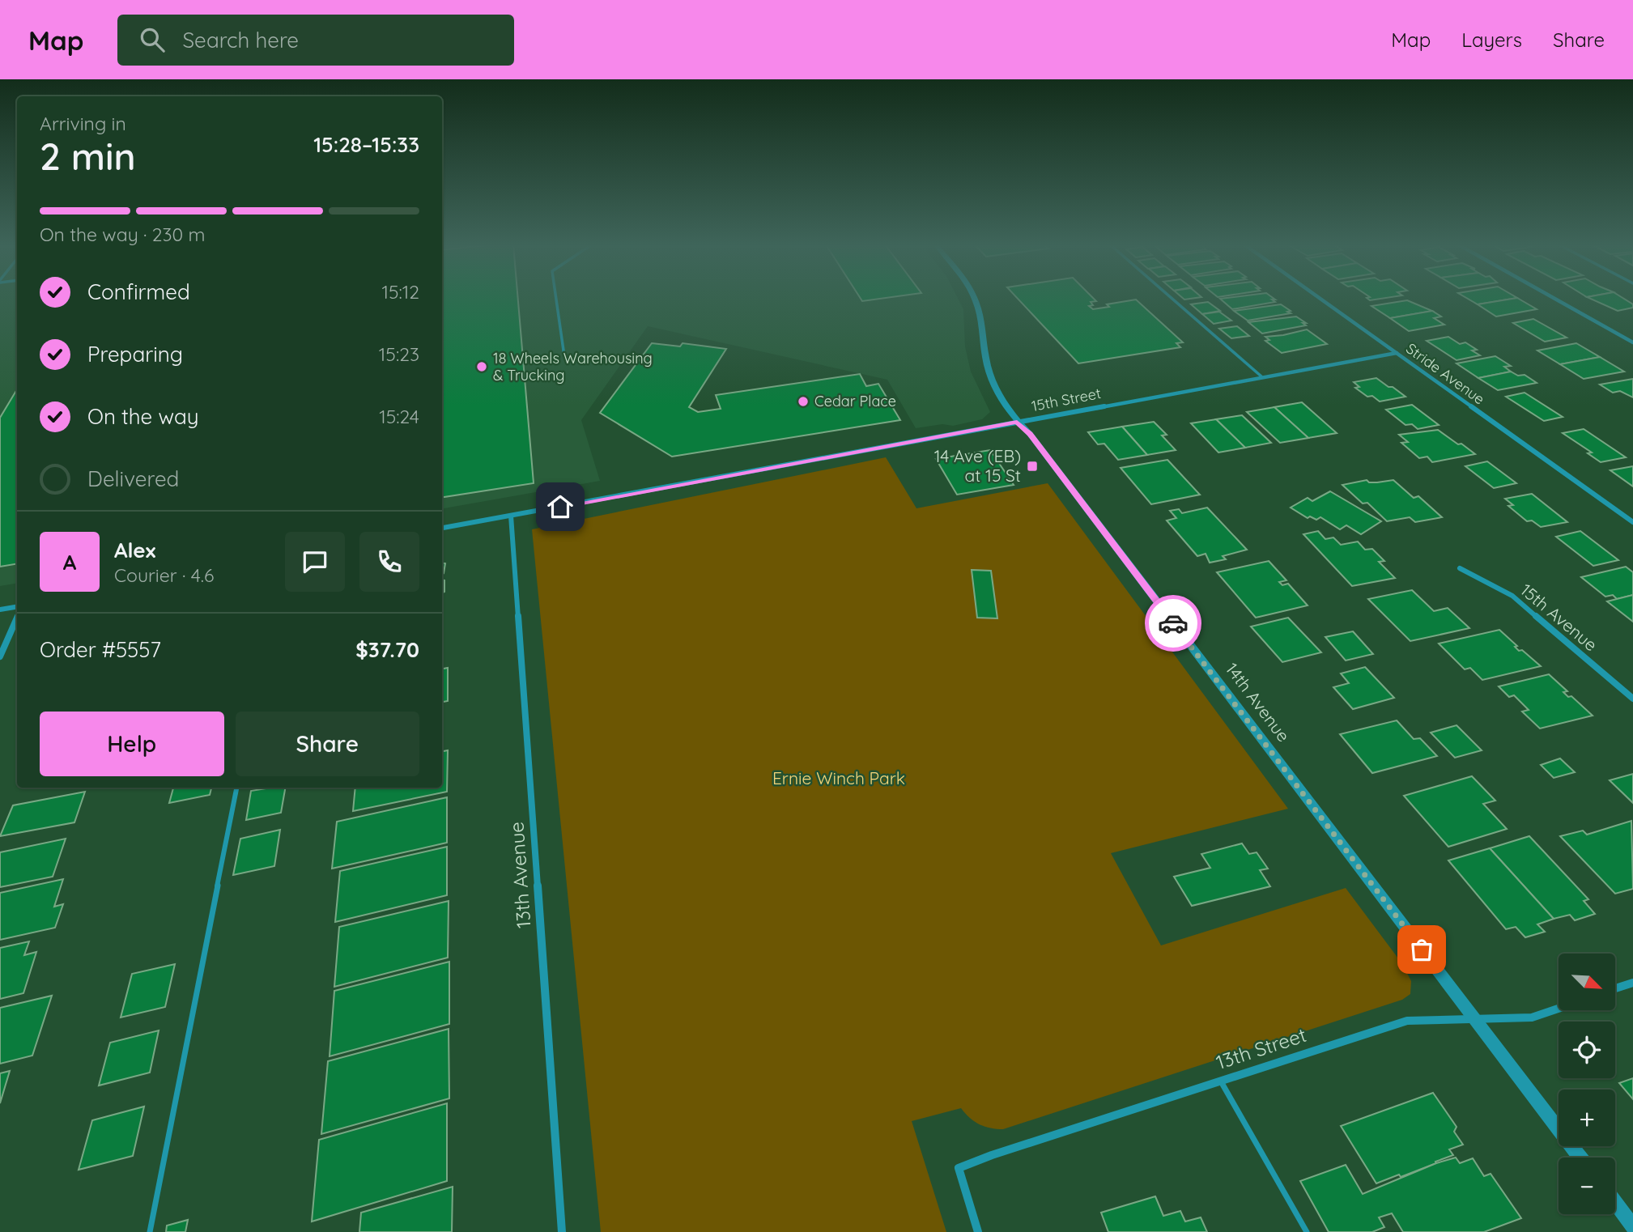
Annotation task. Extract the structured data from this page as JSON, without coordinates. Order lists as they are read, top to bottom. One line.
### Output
{"streets":{"street":["Stride Avenue","15th Street","15th Avenue","14th Avenue","13th Avenue","13th Street"]},"crossings":[["Stride Avenue","15th Street"],["15th Street","14th Avenue"],["15th Street","13th Avenue"],["14th Avenue","13th Street"]],"parks":["Ernie Winch Park"],"places":{"other":["18 Wheels Warehousing & Trucking","Cedar Place"],"transit":["14 Ave (EB) at 15 St"]},"north":"bottom right","page":{"header":"Map","search":"Search here","nav":["Map","Layers","Share"],"heading":["2 min","Arriving in","15:28–15:33"],"panel":["Alex","Courier · 4.6","Order #5557","$37.70"],"bar":"On the way · 230 m","list":[["Confirmed","15:12"],["Preparing","15:23"],["On the way","15:24"],"Delivered"],"round":"A","buttons":["Help","Share"],"map_buttons":["+","−"]}}
